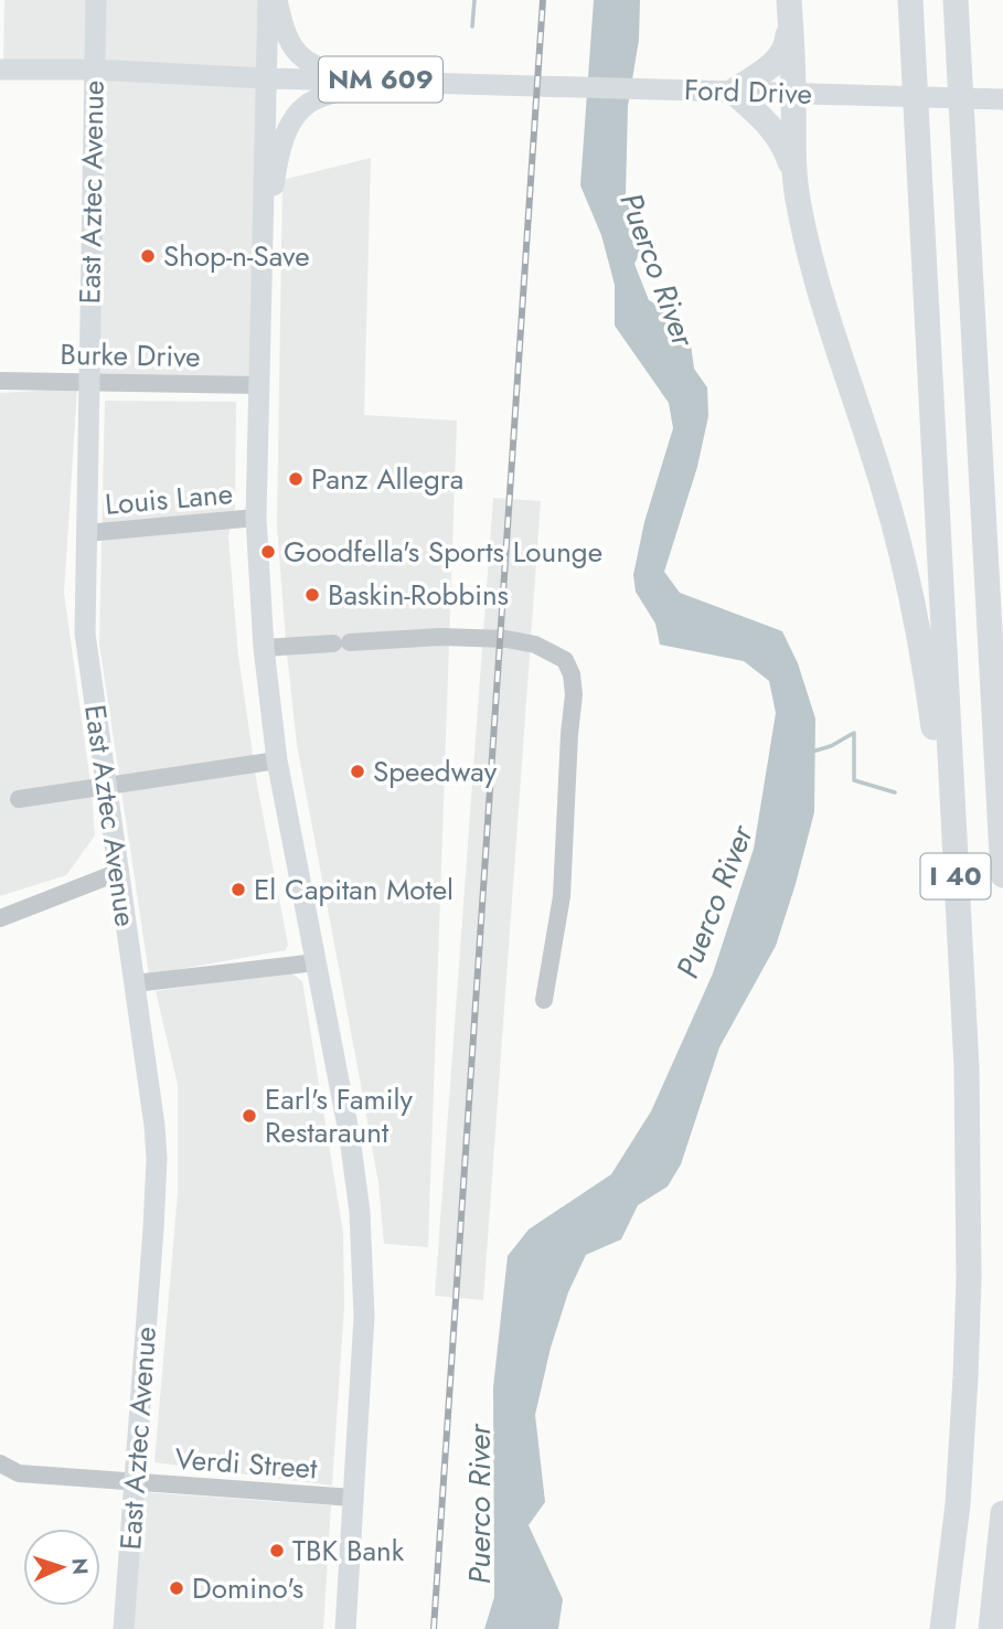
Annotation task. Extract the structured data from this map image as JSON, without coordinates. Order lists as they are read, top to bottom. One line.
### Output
{"streets":{"highway":["I 40"],"main road":["NM 609","Ford Drive","East Aztec Avenue"],"street":["Burke Drive","Louis Lane","Verdi Street"]},"crossings":[["NM 609","Ford Drive"],["East Aztec Avenue","Burke Drive"],["East Aztec Avenue","Louis Lane"],["East Aztec Avenue","Verdi Street"]],"water":["Puerco River"],"places":["Shop-n-Save","Panz Allegra","Goodfella's Sports Lounge","Baskin-Robbins","Speedway","El Capitan Motel","Earl's Family Restaraunt","TBK Bank","Domino's"],"north":"right"}
